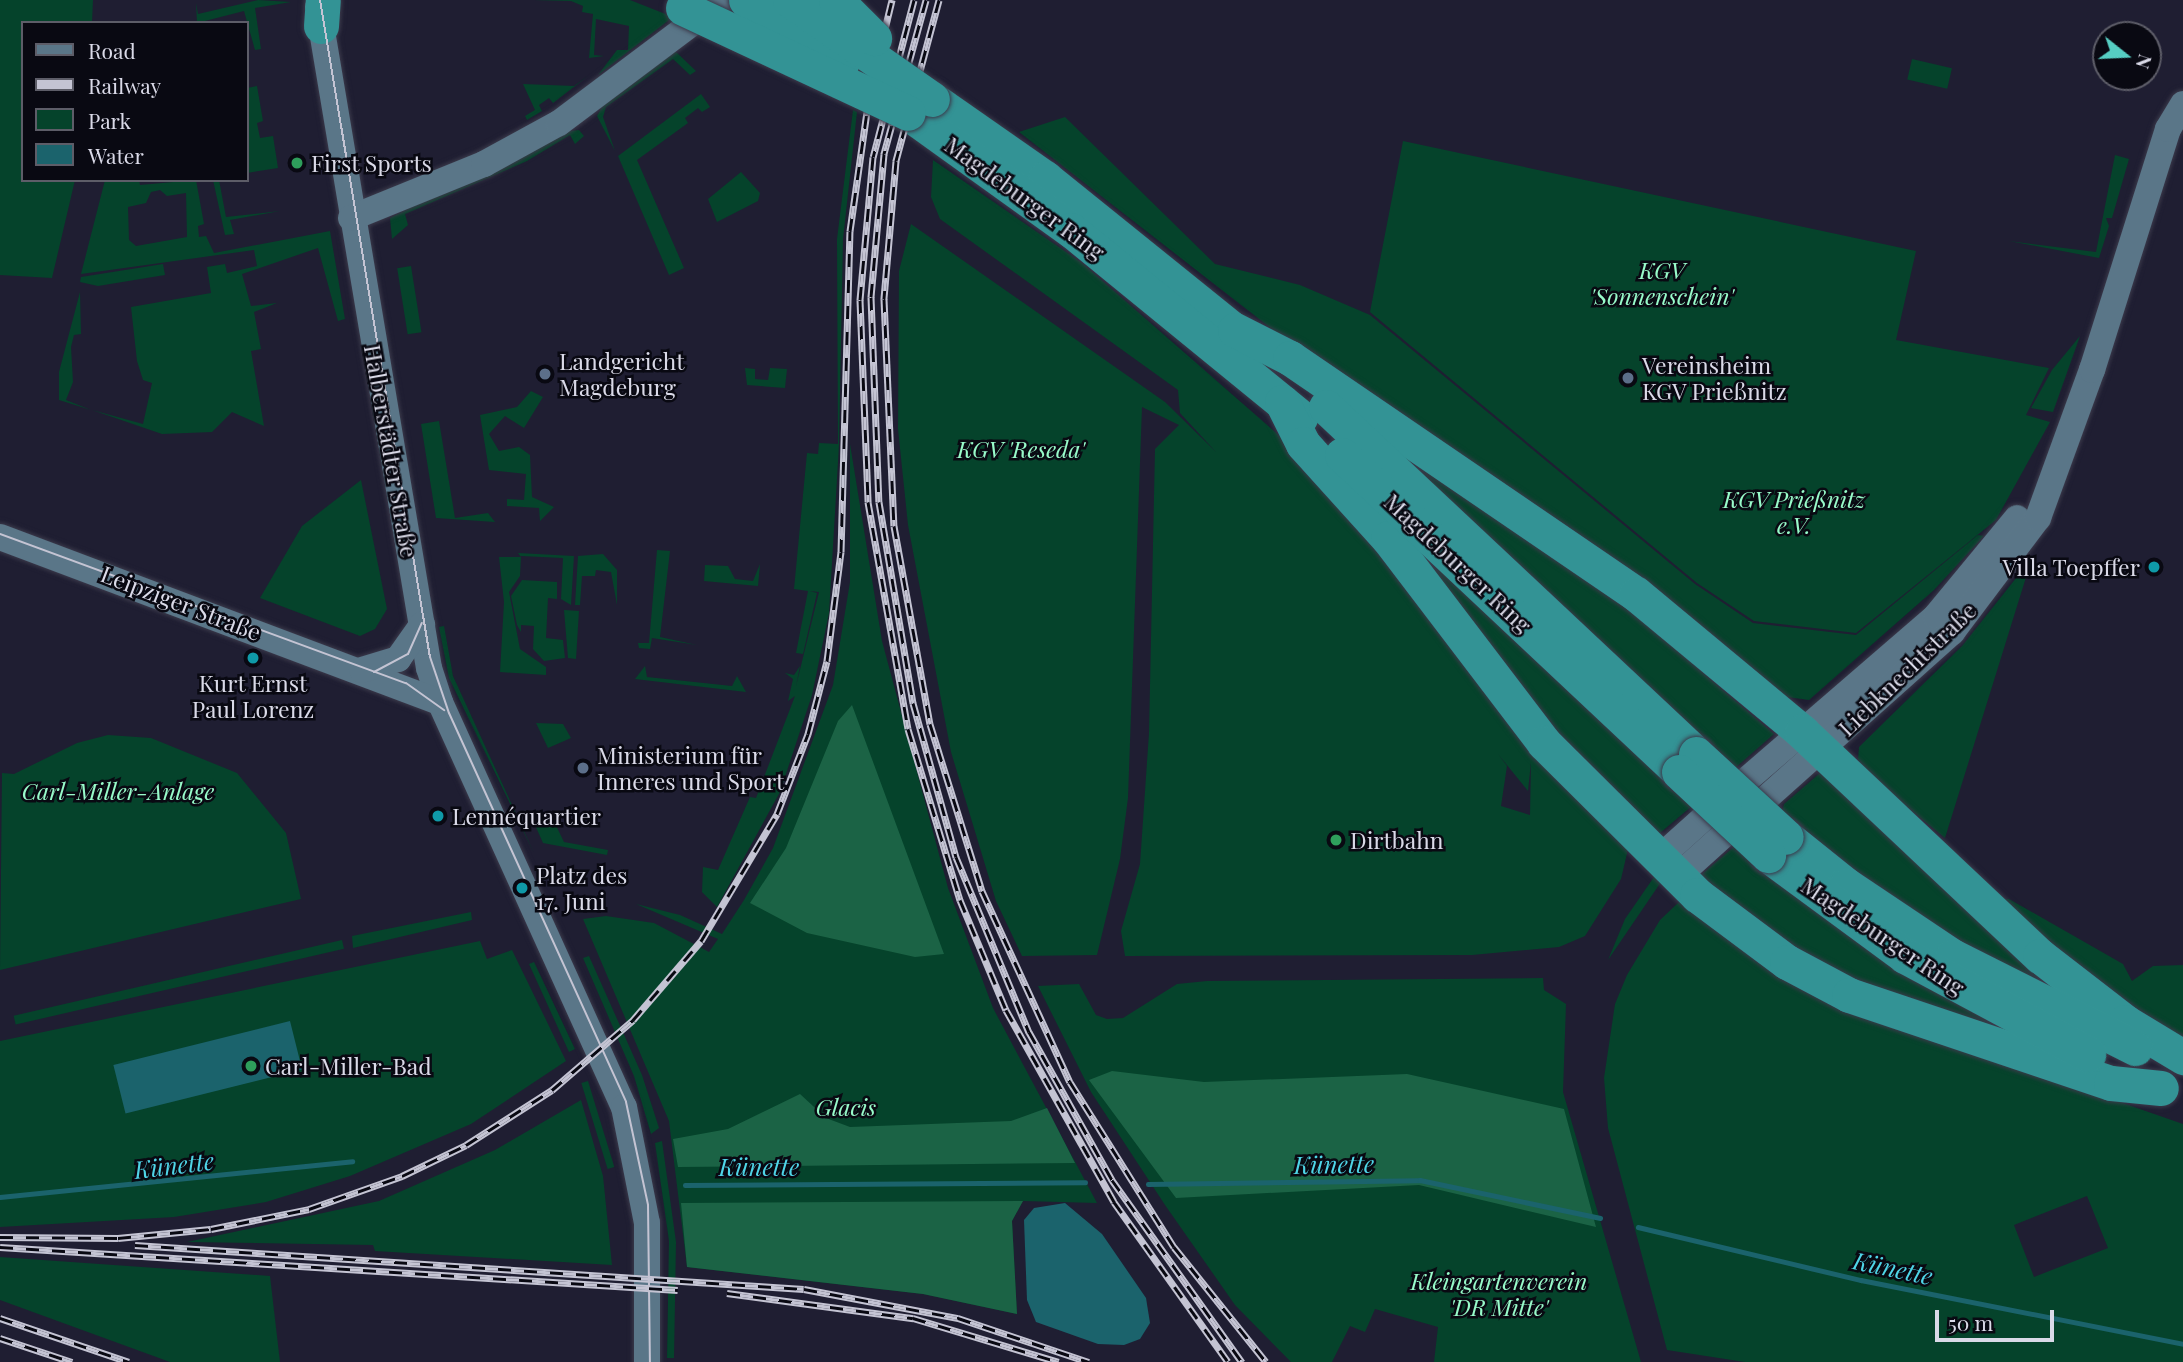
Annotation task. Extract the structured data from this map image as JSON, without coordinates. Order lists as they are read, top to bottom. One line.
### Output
{"streets":{"highway":["Magdeburger Ring"],"main road":["Halberstädter Straße","Leipziger Straße","Liebknechtstraße"]},"crossings":[["Halberstädter Straße","Leipziger Straße"]],"water":["Künette"],"parks":["KGV 'Sonnenschein'","KGV 'Reseda'","KGV Prießnitz e.V.","Carl-Miller-Anlage","Glacis","Kleingartenverein 'DR Mitte'"],"places":["First Sports","Landgericht Magdeburg","Vereinsheim KGV Prießnitz","Villa Toepffer","Kurt Ernst Paul Lorenz","Ministerium für Inneres und Sport","Lennéquartier","Dirtbahn","Platz des 17. Juni","Carl-Miller-Bad"],"legend":["Road","Railway","Park","Water"],"scale_bar":"50 m","north":"right"}
